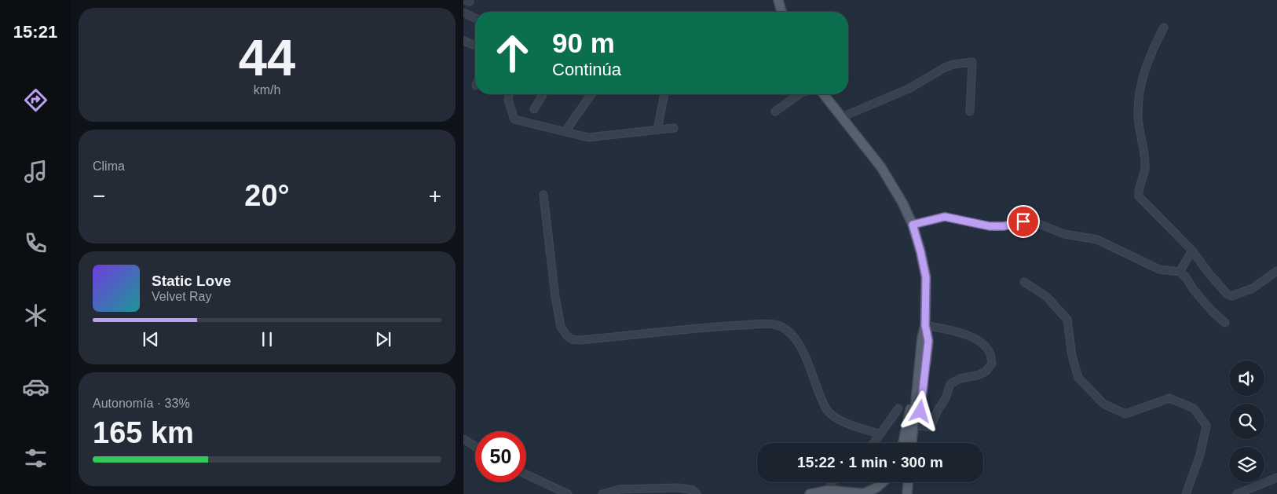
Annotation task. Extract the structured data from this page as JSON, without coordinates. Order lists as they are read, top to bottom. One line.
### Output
{"page":{"tabs":"15:21","tile":[["44","km/h"],"Clima",["Autonomía · 33%","165 km"]],"turn":["90 m","Continúa"],"heat":["−","20°","+"],"song":["Static Love","Velvet Ray"],"limit":"50","trip":"15:22 · 1 min · 300 m"}}
